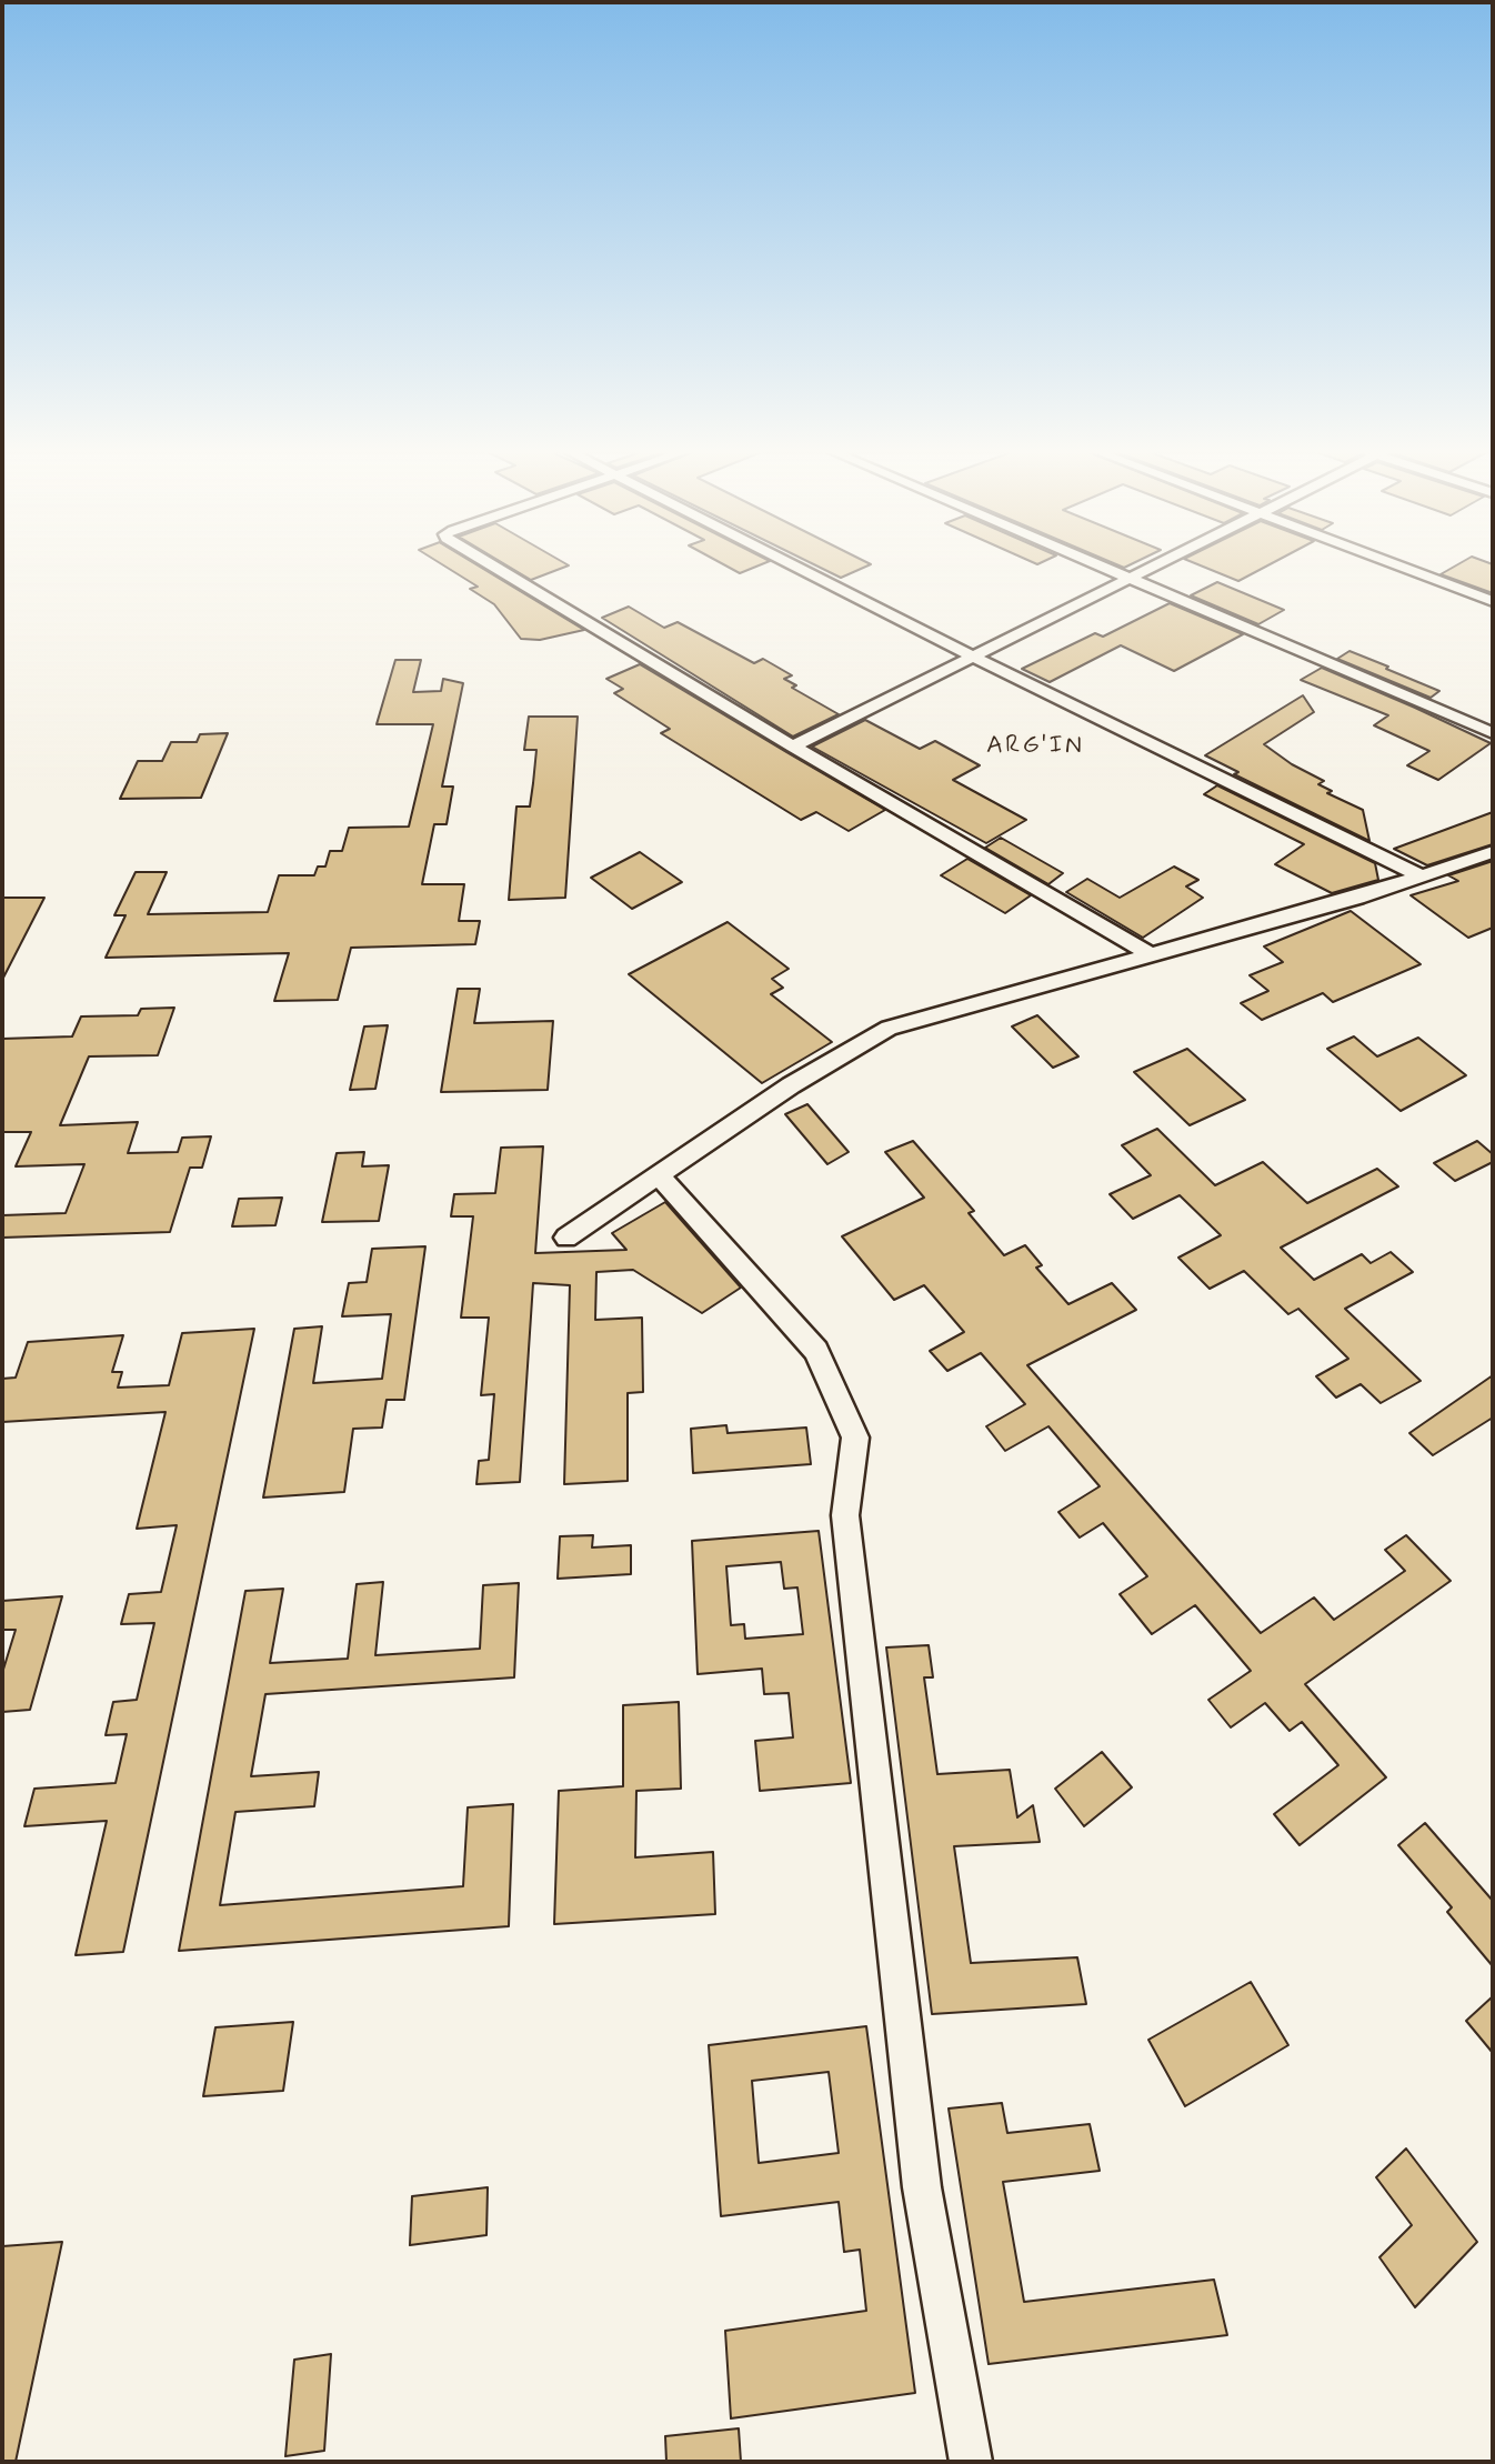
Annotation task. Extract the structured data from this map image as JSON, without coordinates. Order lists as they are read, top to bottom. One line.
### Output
{"districts":["ARG'IN"]}
